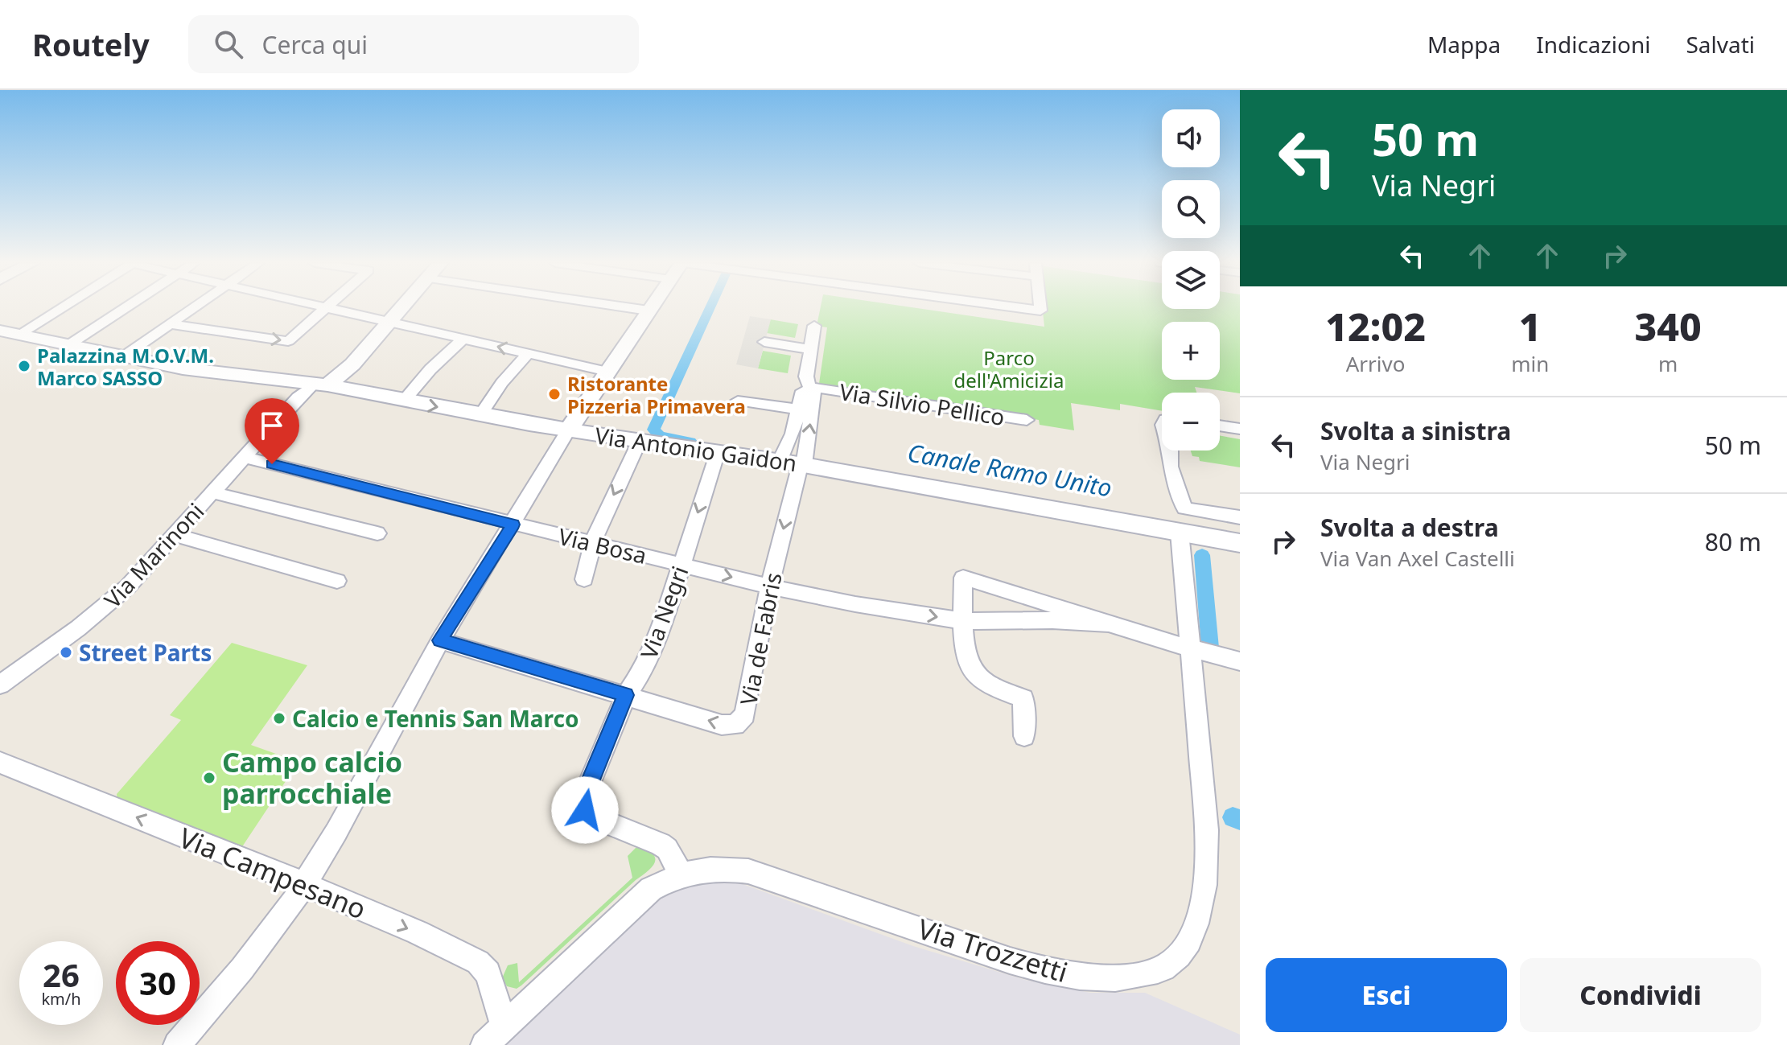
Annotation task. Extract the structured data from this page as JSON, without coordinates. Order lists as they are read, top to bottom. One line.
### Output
{"streets":{"street":["Via Silvio Pellico","Via Antonio Gaidon","Via Bosa","Via Marinoni","Via Negri","Via de Fabris","Via Campesano","Via Trozzetti"]},"crossings":[["Via Silvio Pellico","Via Antonio Gaidon"],["Via Silvio Pellico","Via de Fabris"],["Via Antonio Gaidon","Via Marinoni"],["Via Antonio Gaidon","Via Negri"],["Via Antonio Gaidon","Via de Fabris"],["Via Antonio Gaidon","Via Trozzetti"],["Via Bosa","Via Marinoni"],["Via Bosa","Via Negri"],["Via Bosa","Via de Fabris"],["Via Bosa","Via Trozzetti"],["Via Negri","Via de Fabris"],["Via Campesano","Via Trozzetti"]],"water":["Canale Ramo Unito"],"parks":["Parco dell'Amicizia"],"places":["Palazzina M.O.V.M. Marco SASSO","Ristorante Pizzeria Primavera","Street Parts","Calcio e Tennis San Marco","Campo calcio parrocchiale"],"page":{"header":"Routely","search":"Cerca qui","nav":["Mappa","Indicazioni","Salvati"],"turn":["50 m","Via Negri"],"map_buttons":["+","−"],"eta":["12:02","Arrivo","1","min","340","m"],"list":[{"name":"Svolta a sinistra","note":"Via Negri","value":"50 m"},{"name":"Svolta a destra","note":"Via Van Axel Castelli","value":"80 m"}],"speed":"26 km/h","limit":"30","buttons":["Esci","Condividi"]}}
